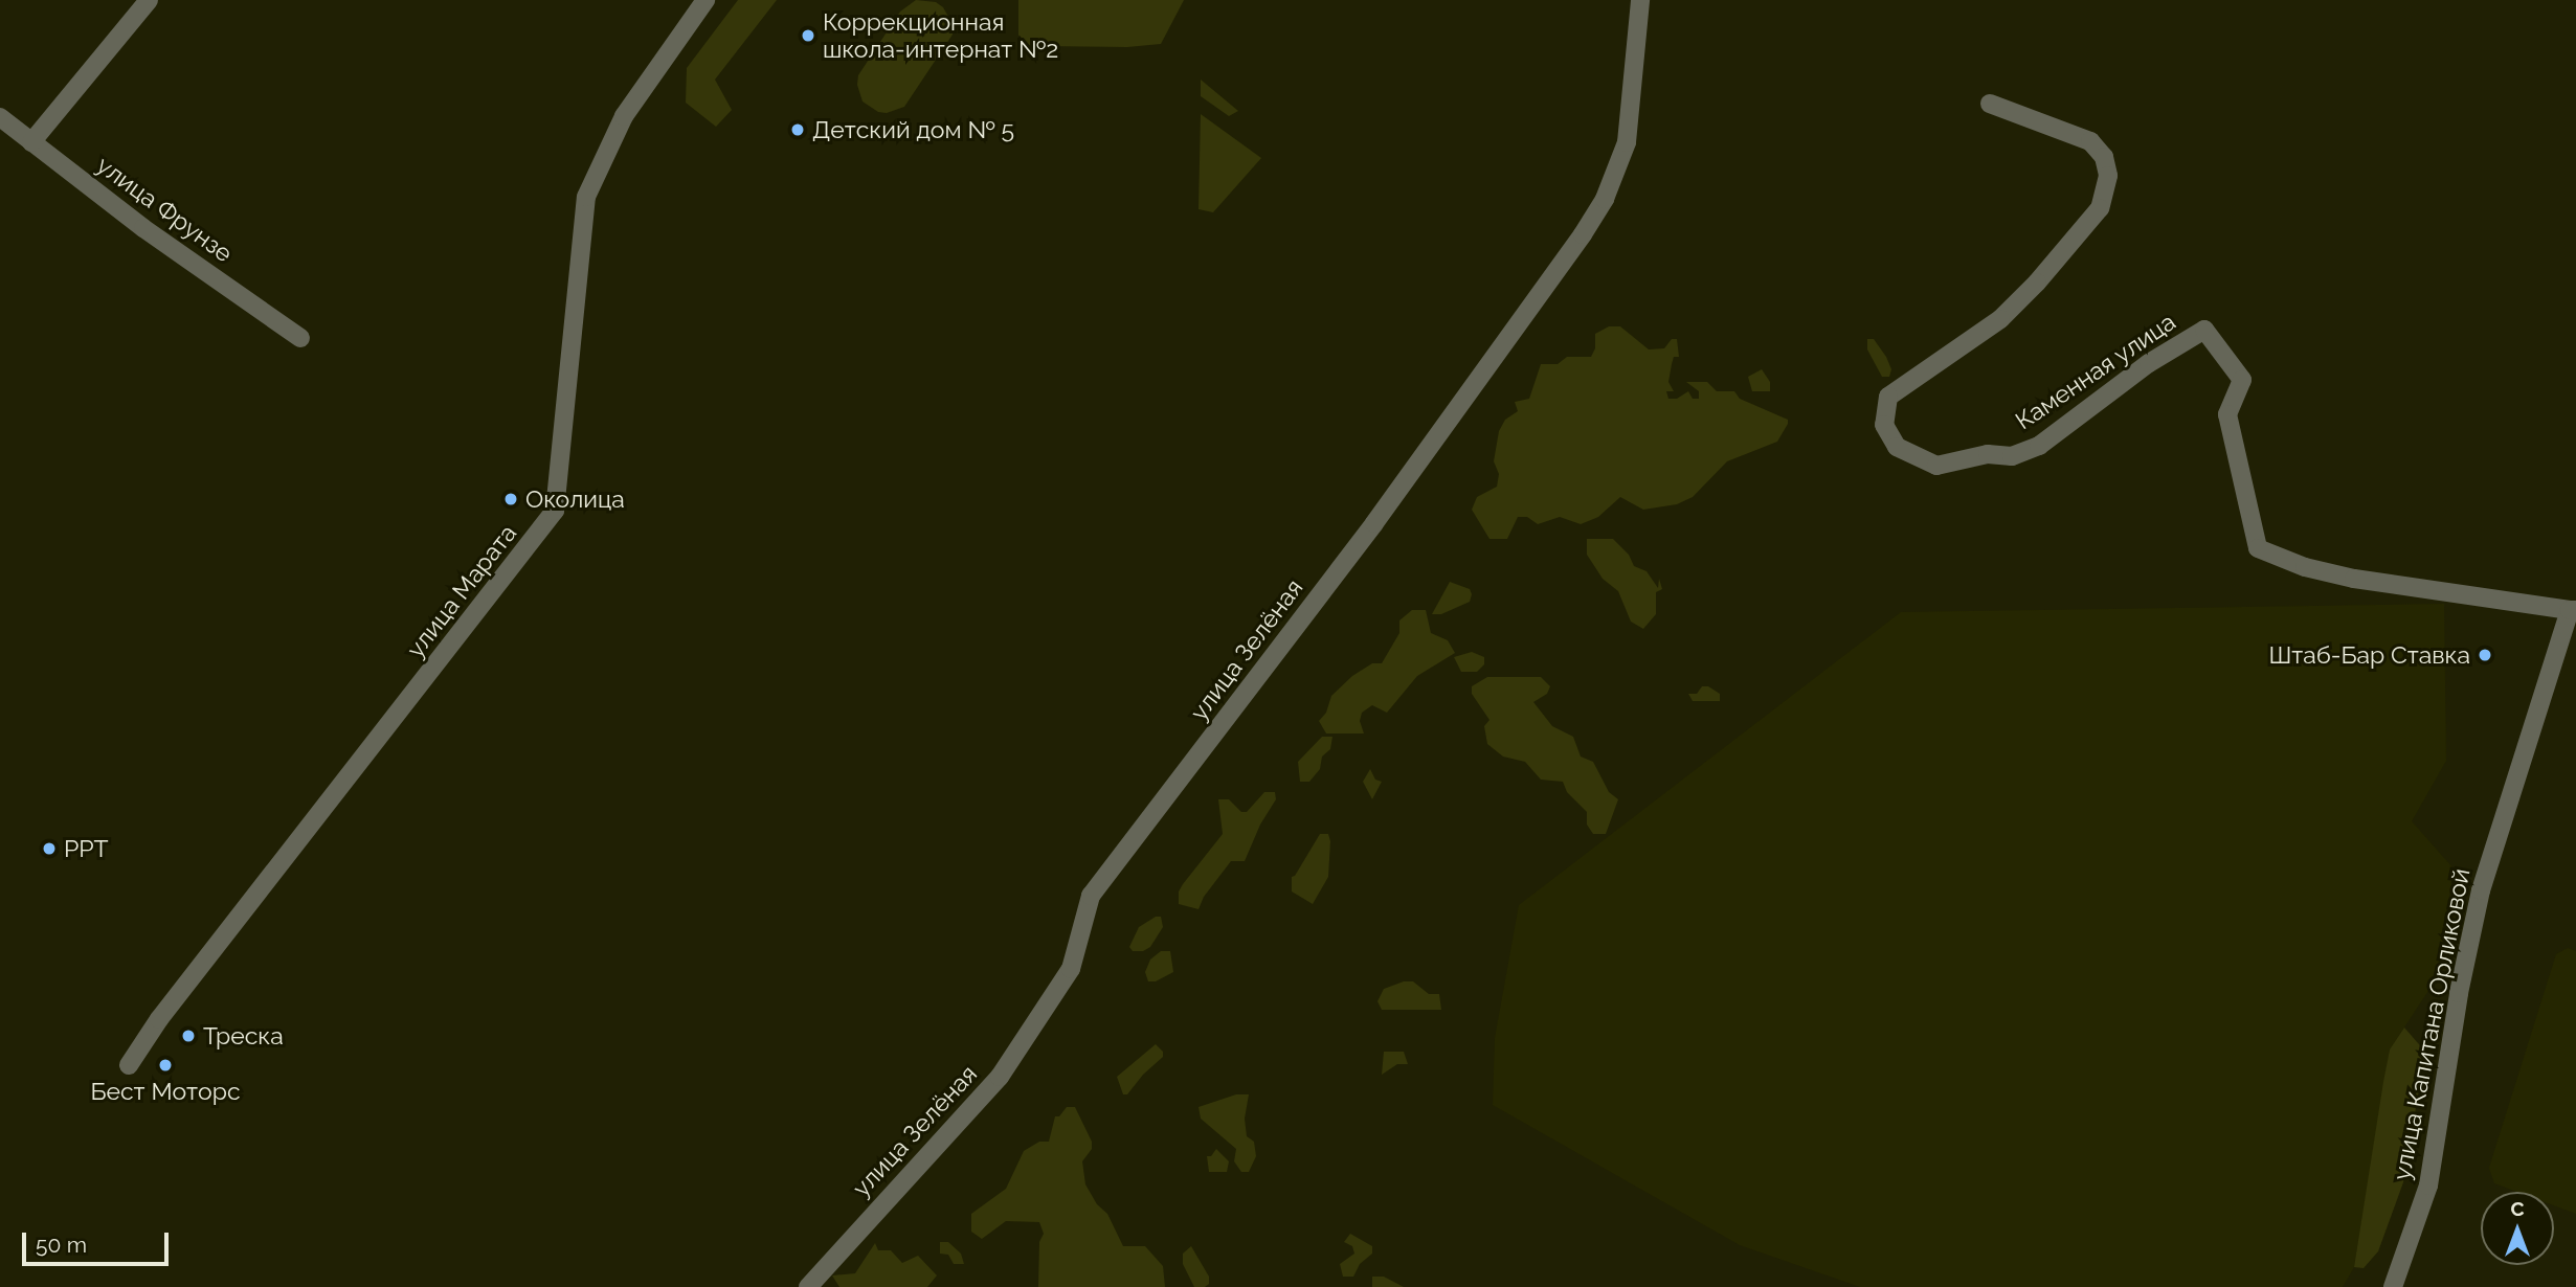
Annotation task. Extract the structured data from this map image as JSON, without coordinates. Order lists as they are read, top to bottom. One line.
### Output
{"streets":{"street":["улица Фрунзе","Каменная улица","улица Марата","улица Зелёная","улица Капитана Орликовой"]},"crossings":[["Каменная улица","улица Капитана Орликовой"]],"places":["Коррекционная школа-интернат №2","Детский дом № 5","Околица","Штаб-Бар Ставка","РРТ","Треска","Бест Моторс"],"scale_bar":"50 m","north":"top"}
